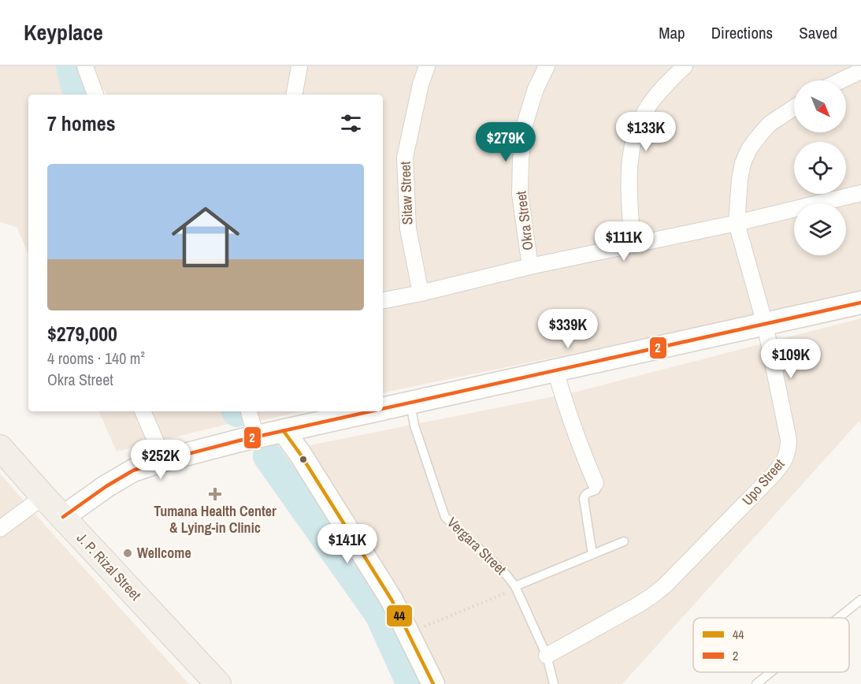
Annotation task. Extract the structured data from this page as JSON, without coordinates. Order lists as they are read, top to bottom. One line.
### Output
{"streets":{"main road":["J. P. Rizal Street"],"street":["Sitaw Street","Okra Street","Upo Street"],"lane":["Vergara Street"]},"crossings":[["Upo Street","Vergara Street"]],"places":{"health":["Tumana Health Center & Lying-in Clinic"],"other":["Wellcome"]},"lines":["transit line 2","transit line 44"],"legend":["44","2"],"north":"bottom right","page":{"header":"Keyplace","nav":["Map","Directions","Saved"],"heading":"7 homes","price":["$133K","$279K","$111K","$339K","$109K","$252K","$141K"],"list":[{"name":"$279,000","note":"4 rooms · 140 m² · Okra Street"}]}}
